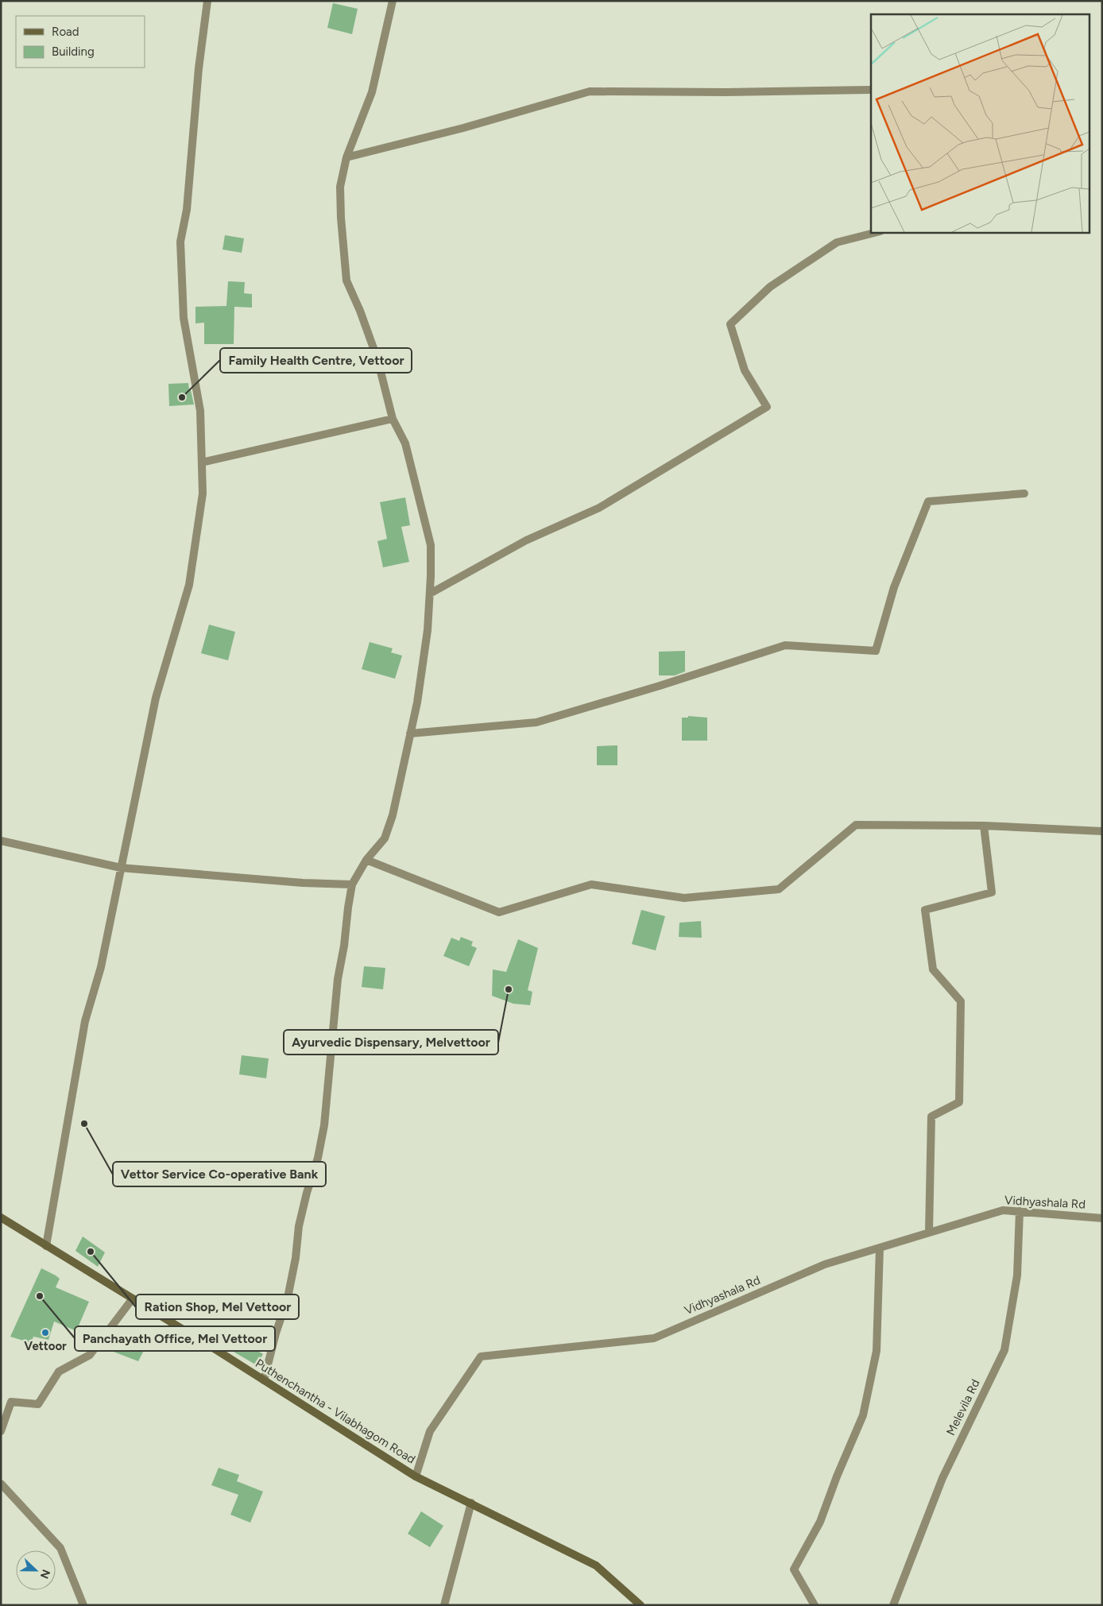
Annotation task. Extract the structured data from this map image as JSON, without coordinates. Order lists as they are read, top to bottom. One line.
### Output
{"streets":{"main road":["Puthenchantha - Vilabhagom Road"],"street":["Vidhyashala Rd","Melevila Rd"]},"crossings":[["Vidhyashala Rd","Melevila Rd"],["Vidhyashala Rd","Puthenchantha - Vilabhagom Road"]],"places":["Family Health Centre, Vettoor","Ayurvedic Dispensary, Melvettoor","Vettor Service Co-operative Bank","Ration Shop, Mel Vettoor","Panchayath Office, Mel Vettoor","Vettoor"],"legend":["Road","Building"],"north":"right"}
